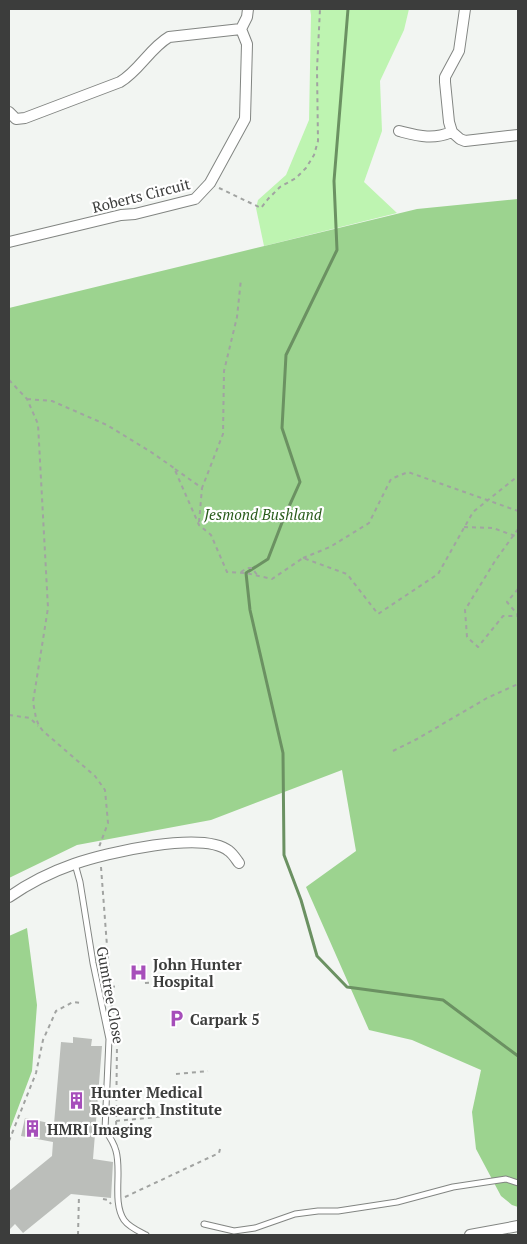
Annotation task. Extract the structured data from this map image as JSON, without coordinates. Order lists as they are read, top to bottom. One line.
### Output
{"streets":{"street":["Roberts Circuit"],"lane":["Gumtree Close"]},"parks":["Jesmond Bushland"],"places":{"hospital":["John Hunter Hospital"],"parking":["Carpark 5"],"building":["Hunter Medical Research Institute","HMRI Imaging"]}}
